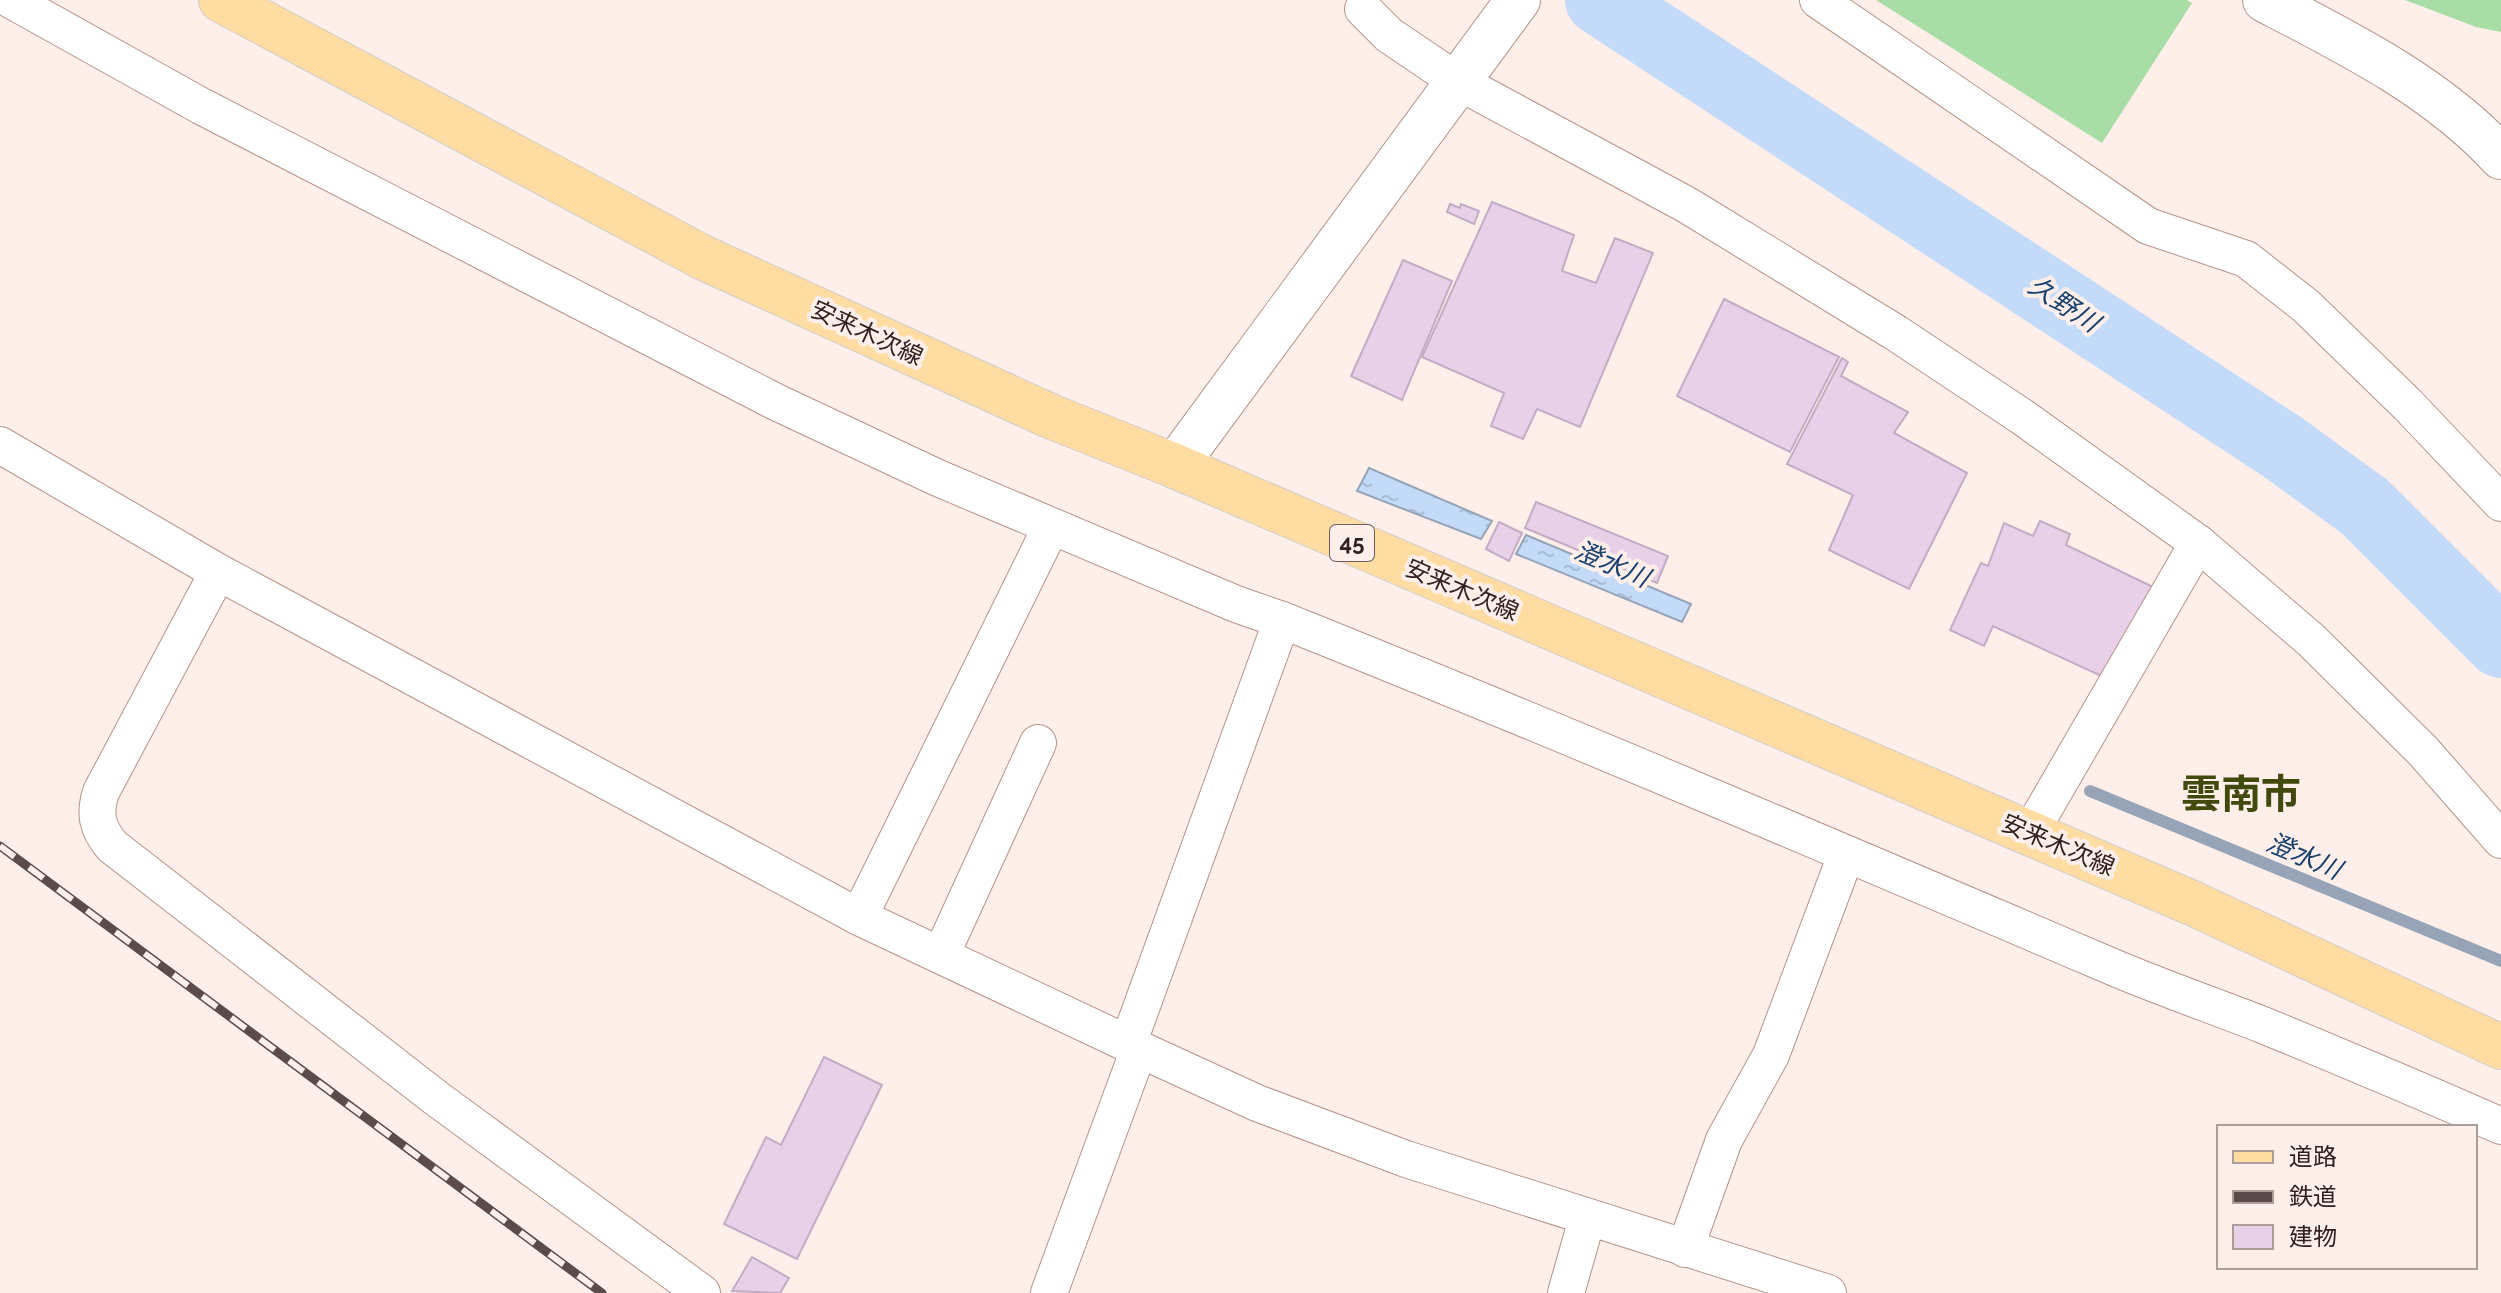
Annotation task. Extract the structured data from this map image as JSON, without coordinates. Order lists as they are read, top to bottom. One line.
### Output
{"streets":{"main road":["安来木次線","45"]},"districts":["雲南市"],"water":["久野川","澄水川"],"legend":["道路","鉄道","建物"]}
